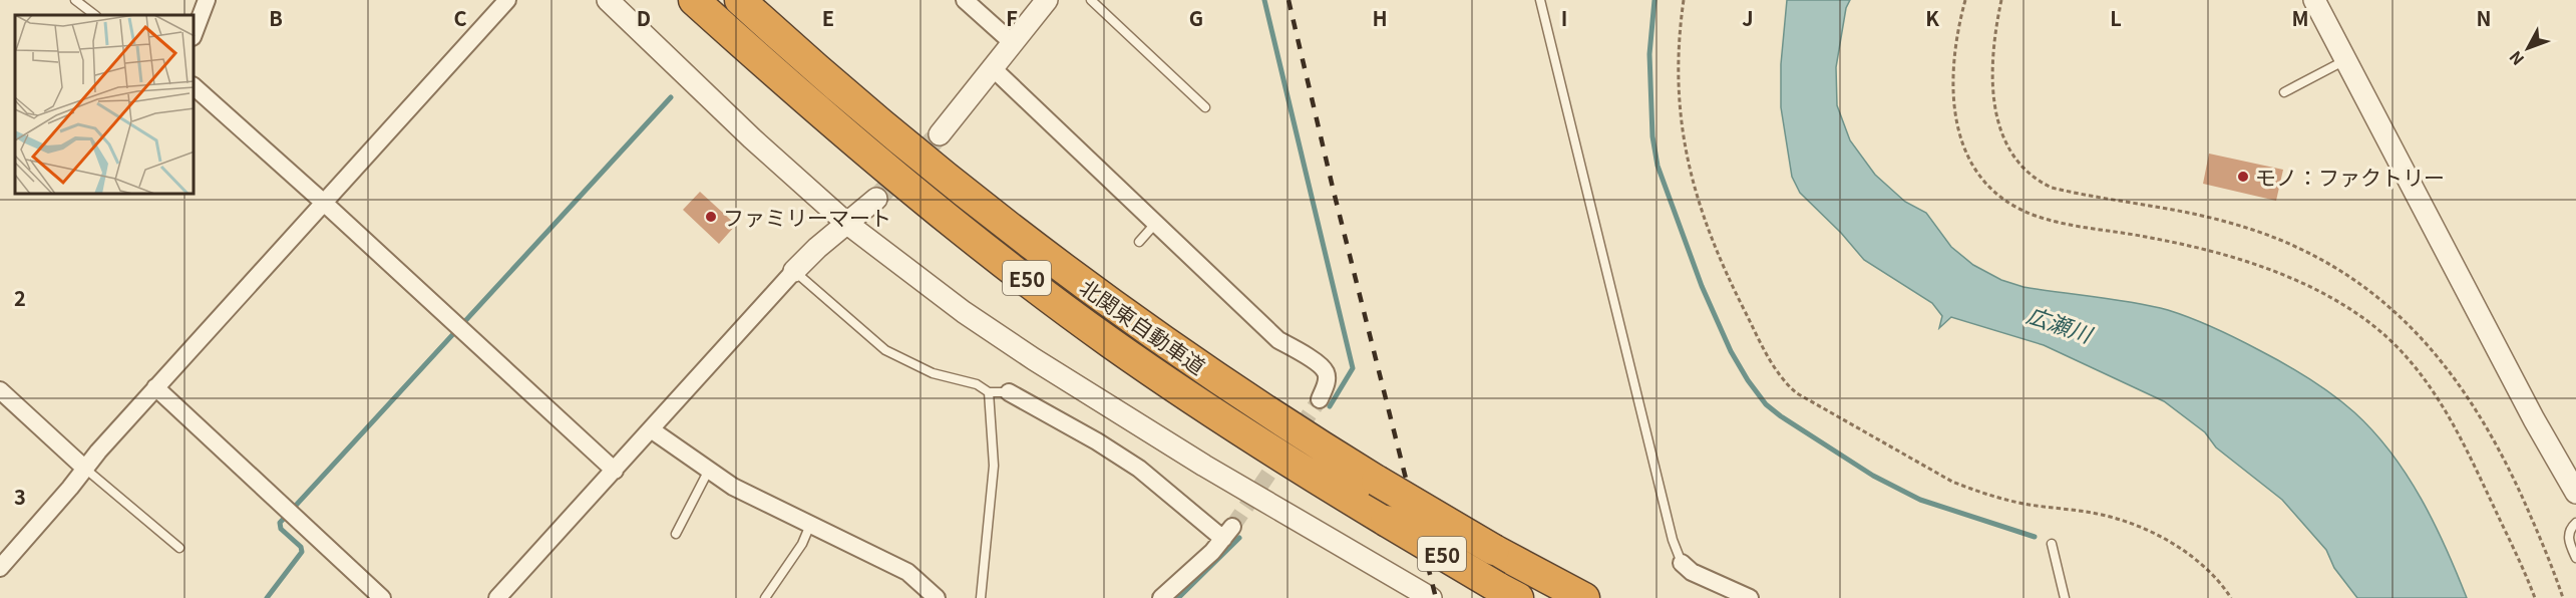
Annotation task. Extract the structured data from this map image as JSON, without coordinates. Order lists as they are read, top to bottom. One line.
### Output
{"streets":{"highway":["E50","北関東自動車道"]},"water":["広瀬川"],"places":["モノ：ファクトリー","ファミリーマート"],"north":"bottom left","grid":{"columns":["B","C","D","E","F","G","H","I","J","K","L","M","N"],"rows":["2","3"]}}
